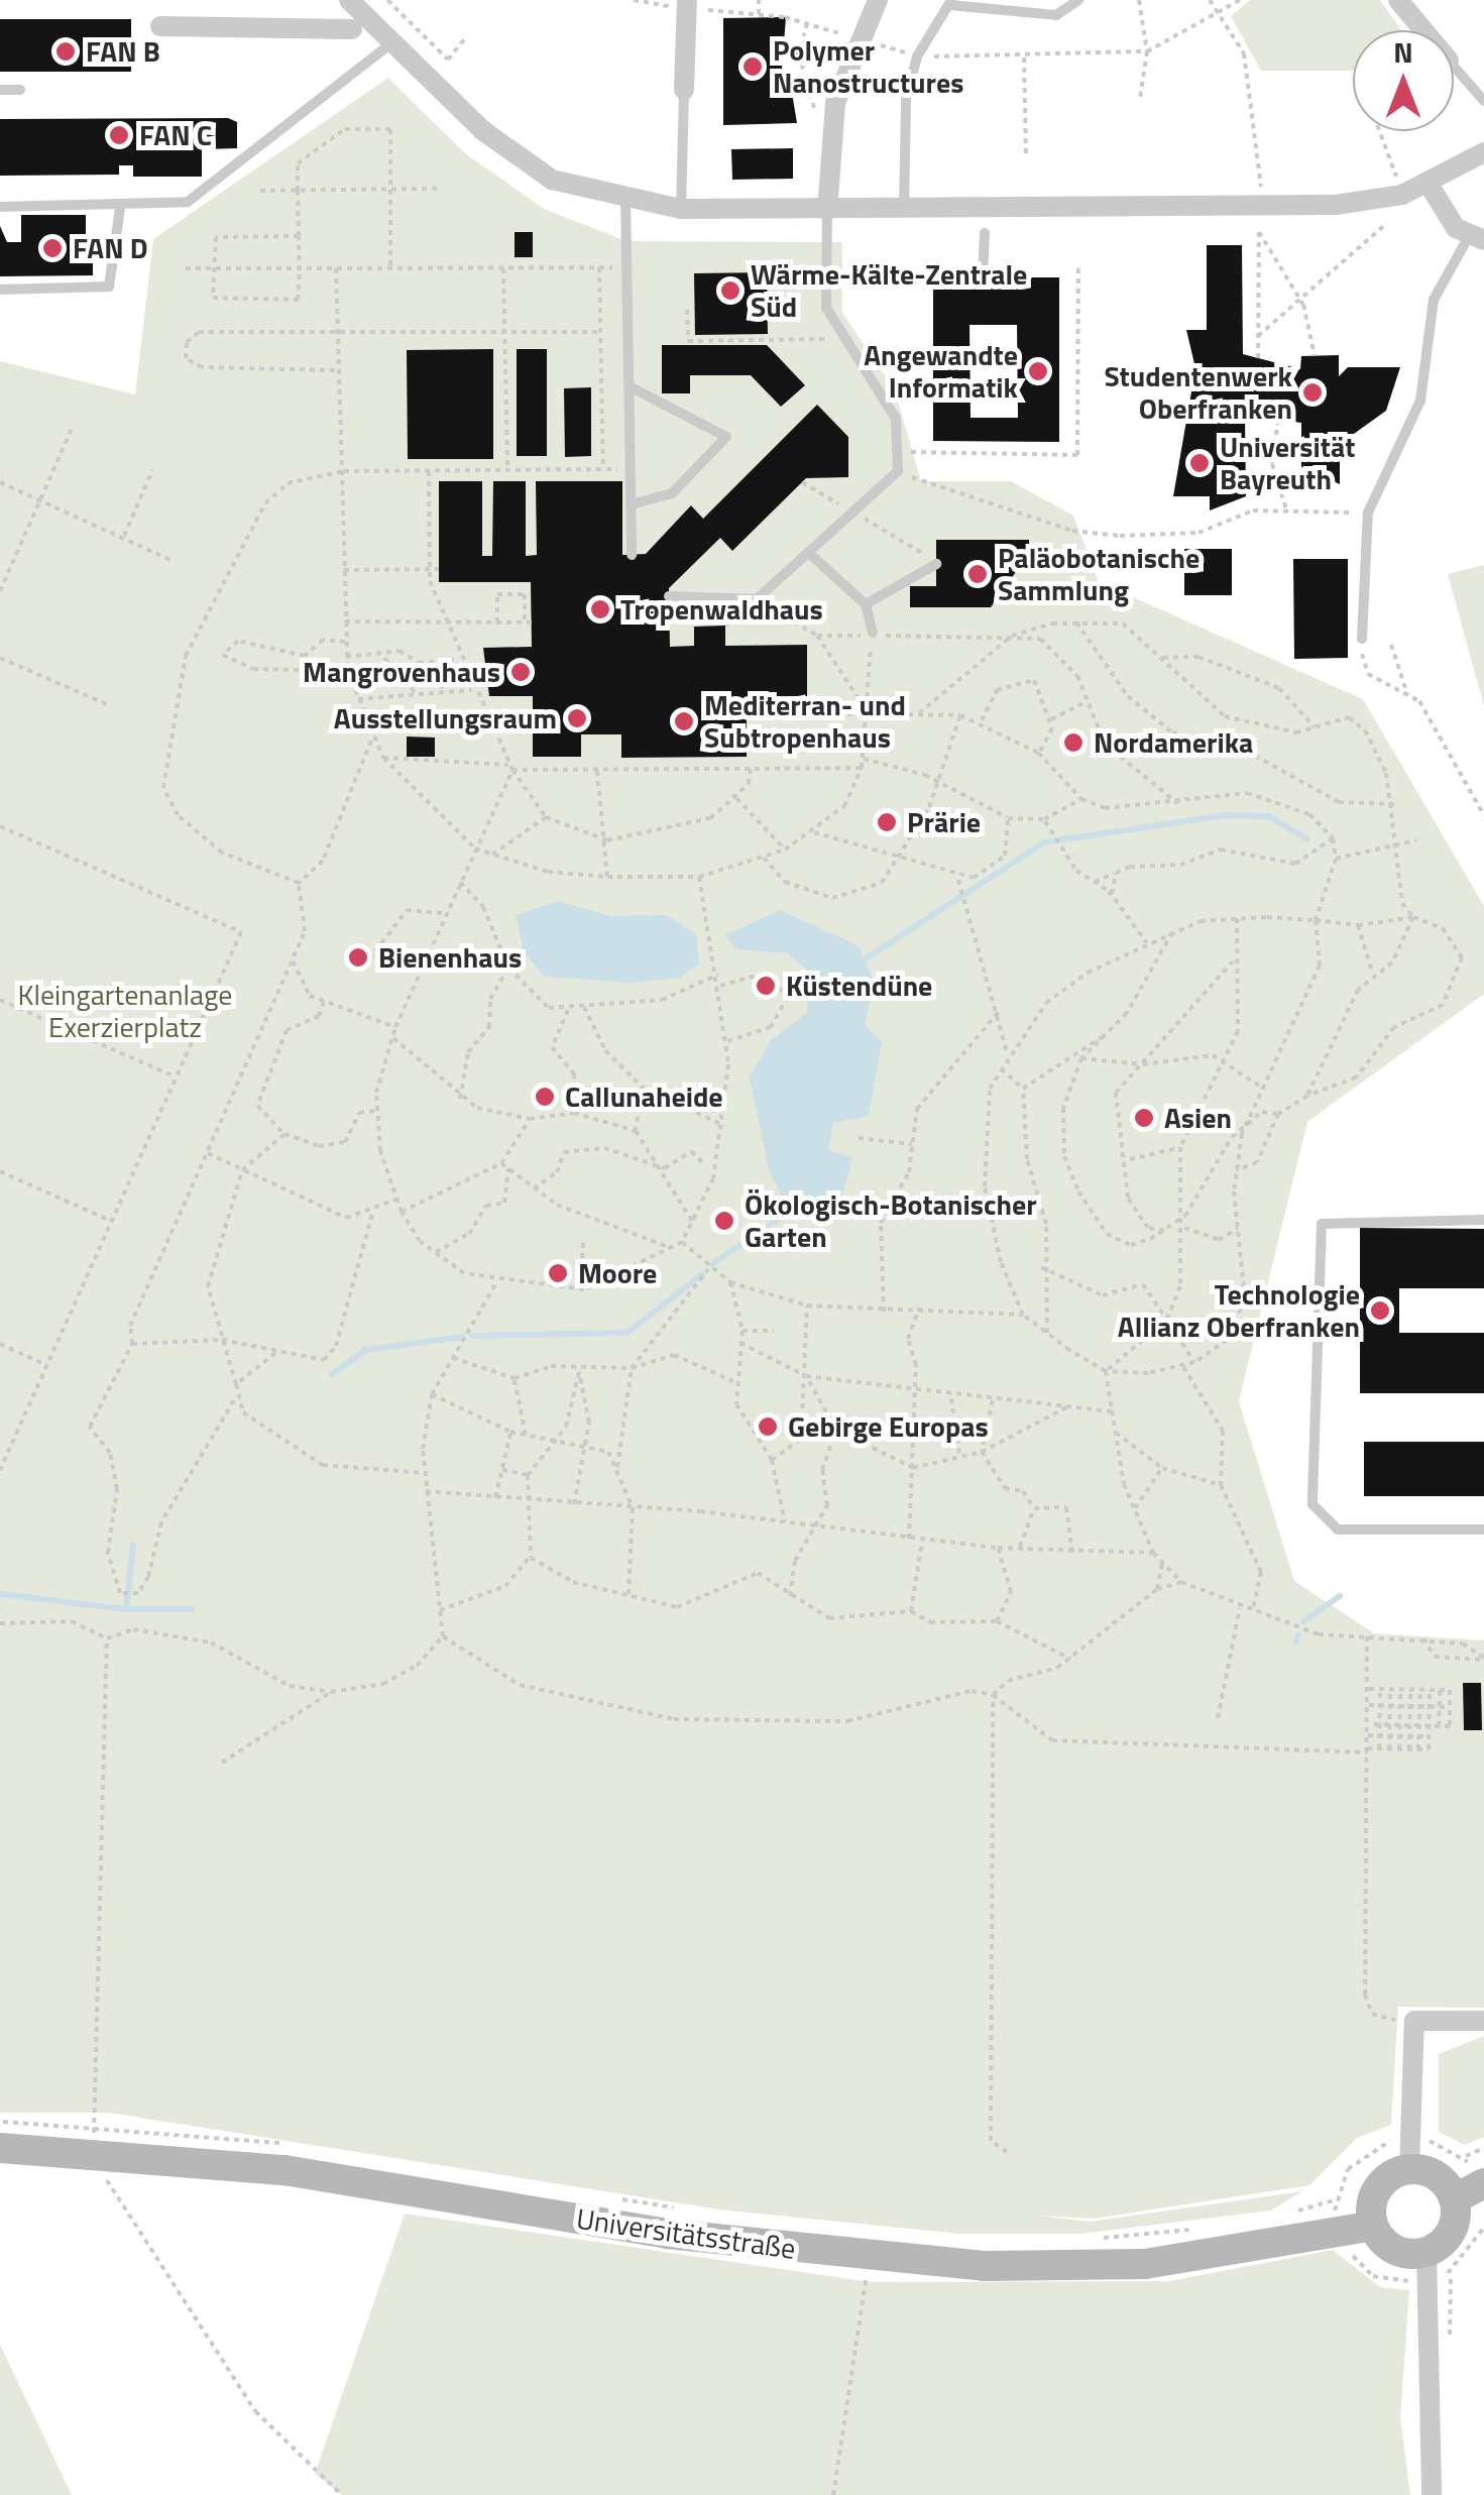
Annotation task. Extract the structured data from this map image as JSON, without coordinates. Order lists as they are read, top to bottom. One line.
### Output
{"streets":{"main road":["Universitätsstraße"]},"parks":["Kleingartenanlage Exerzierplatz"],"places":["FAN B","Polymer Nanostructures","FAN C","FAN D","Wärme-Kälte-Zentrale Süd","Angewandte Informatik","Studentenwerk Oberfranken","Universität Bayreuth","Paläobotanische Sammlung","Tropenwaldhaus","Mangrovenhaus","Ausstellungsraum","Mediterran- und Subtropenhaus","Nordamerika","Prärie","Bienenhaus","Küstendüne","Callunaheide","Asien","Ökologisch-Botanischer Garten","Moore","Technologie Allianz Oberfranken","Gebirge Europas"],"north":"top"}
